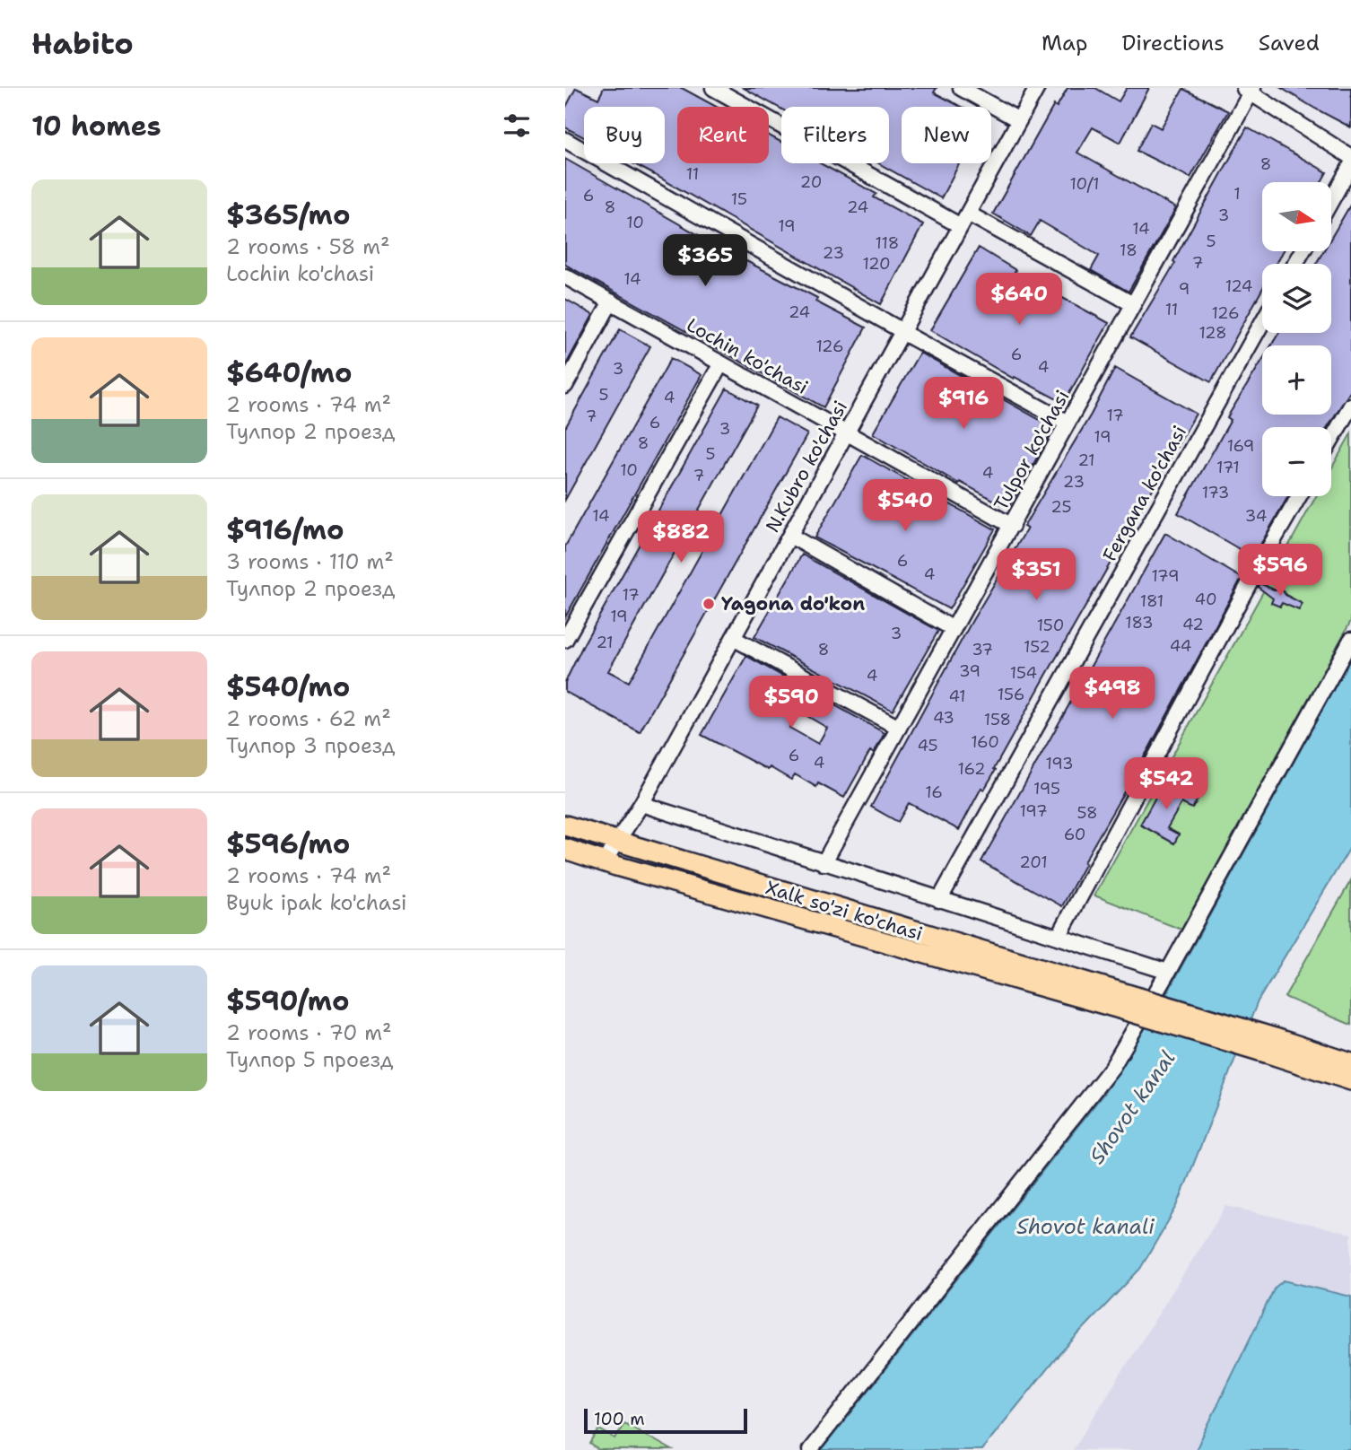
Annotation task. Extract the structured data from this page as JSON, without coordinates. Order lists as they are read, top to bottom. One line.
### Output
{"streets":{"main road":["Xalk so'zi ko'chasi"],"street":["Lochin ko'chasi","Tulpor ko'chasi","N.Kubro ko'chasi","Fergana ko'chasi"]},"crossings":[["Lochin ko'chasi","Tulpor ko'chasi"],["Lochin ko'chasi","N.Kubro ko'chasi"],["N.Kubro ko'chasi","Xalk so'zi ko'chasi"]],"water":["Shovot kanal","Shovot kanali"],"places":["Yagona do'kon"],"house_numbers":["8","11","20","10/1","1","6","15","8","24","3","10","19","14","5","118","18","23","7","120","14","124","9","11","24","126","128","126","6","4","3","5","4","17","7","6","3","19","8","169","5","21","171","10","4","7","23","173","25","14","34","6","4","179","17","40","181","19","183","42","150","3","21","44","152","8","37","39","154","4","156","41","43","158","160","45","6","4","193","162","195","16","197","58","60","201"],"scale_bar":"100 m","north":"right","page":{"header":"Habito","nav":["Map","Directions","Saved"],"heading":"10 homes","chip":["Buy","Rent","Filters","New"],"list":[{"name":"$365/mo","note":"2 rooms · 58 m² · Lochin ko'chasi"},{"name":"$640/mo","note":"2 rooms · 74 m² · Тулпор 2 проезд"},{"name":"$916/mo","note":"3 rooms · 110 m² · Тулпор 2 проезд"},{"name":"$540/mo","note":"2 rooms · 62 m² · Тулпор 3 проезд"},{"name":"$596/mo","note":"2 rooms · 74 m² · Byuk ipak ko'chasi"},{"name":"$590/mo","note":"2 rooms · 70 m² · Тулпор 5 проезд"}],"map_buttons":["+","−"],"price":["$365","$640","$916","$540","$882","$596","$351","$498","$590","$542"],"scale":"100 m"}}
